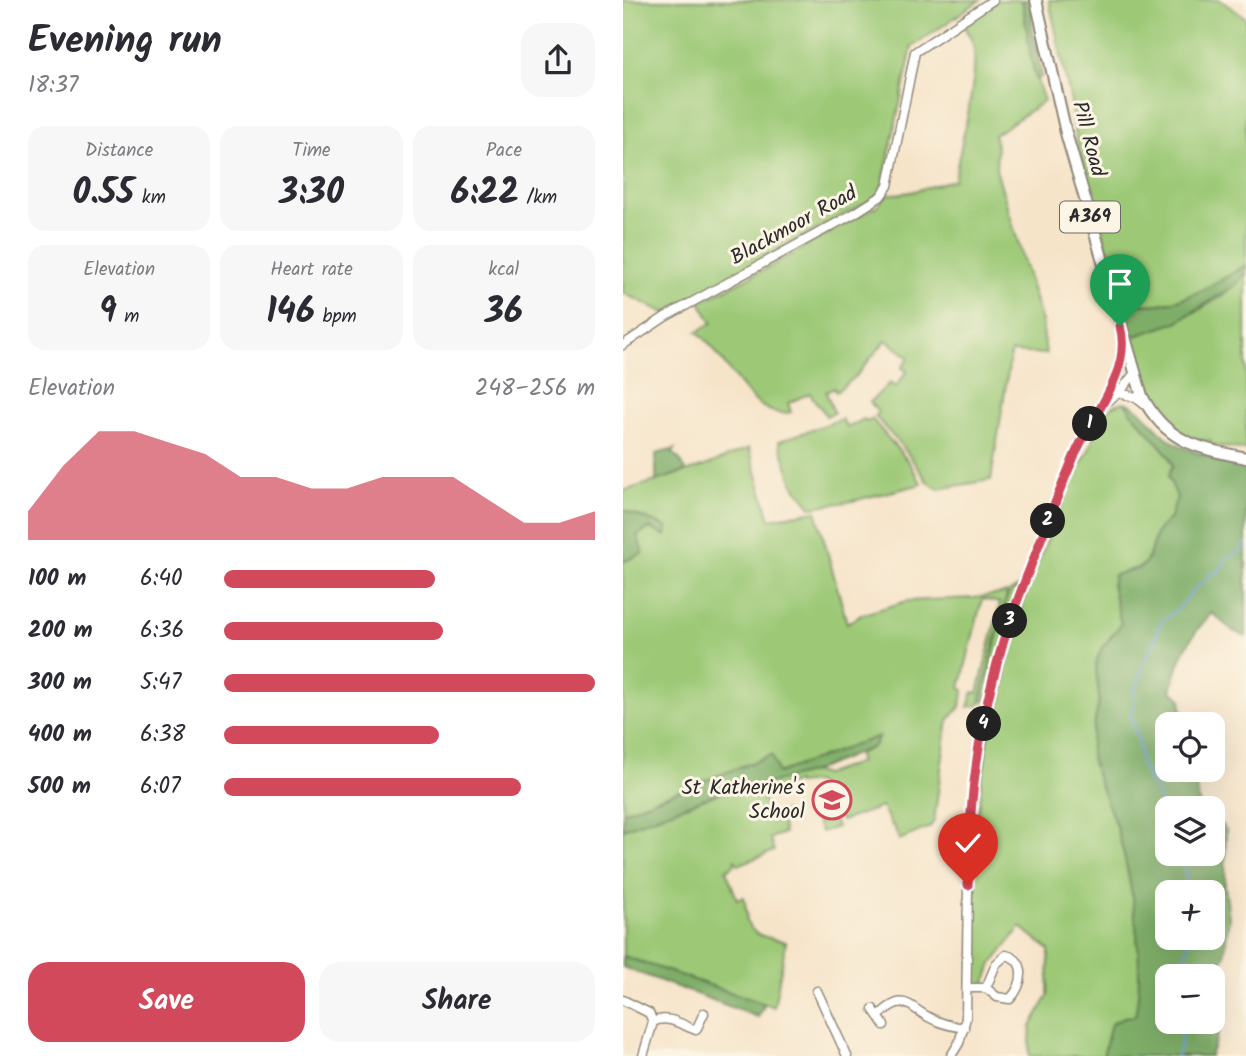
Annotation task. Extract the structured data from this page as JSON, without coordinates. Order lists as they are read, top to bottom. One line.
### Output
{"streets":{"main road":["Pill Road","A369"],"street":["Blackmoor Road"]},"crossings":[["Pill Road","A369"]],"places":{"school or university":["St Katherine's School"]},"page":{"heading":["Evening run","18:37"],"stats":[["Distance","0.55 km"],["Time","3:30"],["Pace","6:22 /km"],["Elevation","9 m"],["Heart rate","146 bpm"],["kcal","36"]],"chart":["Elevation","248–256 m"],"pins":["1","2","3","4"],"list":[{"name":"100 m","note":"6:40"},{"name":"200 m","note":"6:36"},{"name":"300 m","note":"5:47"},{"name":"400 m","note":"6:38"},{"name":"500 m","note":"6:07"}],"map_buttons":["+","−"],"buttons":["Save","Share"]}}
